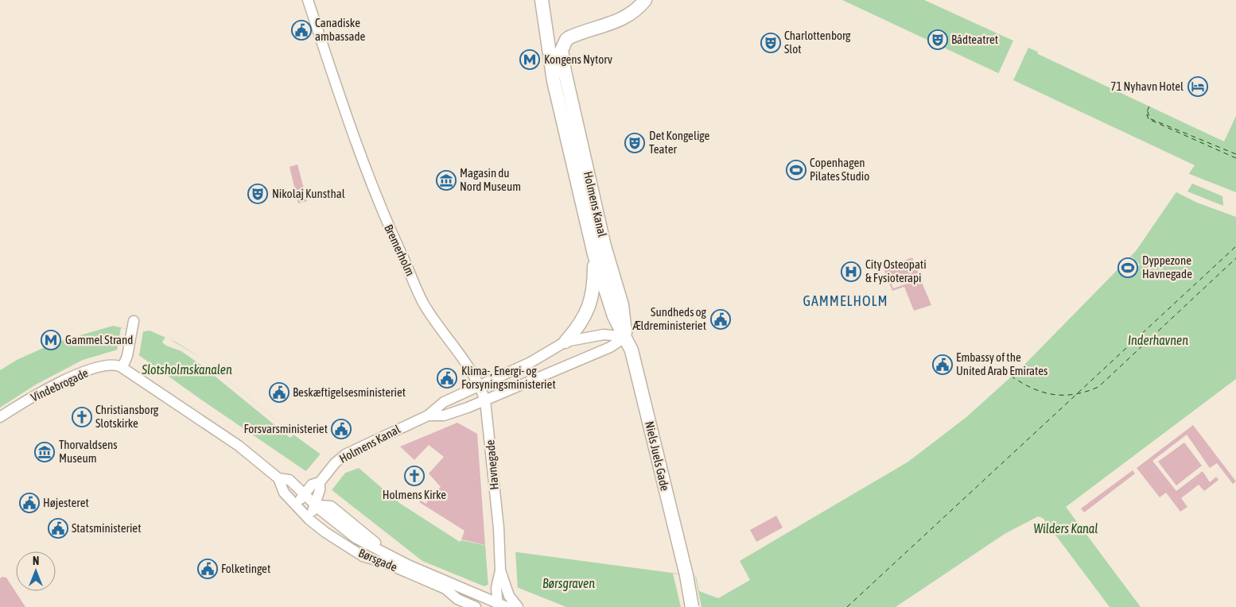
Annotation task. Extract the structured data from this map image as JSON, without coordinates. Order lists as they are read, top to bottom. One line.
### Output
{"streets":{"main road":["Holmens Kanal","Niels Juels Gade"],"street":["Bremerholm","Vindebrogade","Havnegade","Børsgade"]},"crossings":[["Holmens Kanal","Bremerholm"],["Holmens Kanal","Niels Juels Gade"],["Holmens Kanal","Havnegade"],["Bremerholm","Havnegade"],["Vindebrogade","Børsgade"]],"districts":["GAMMELHOLM"],"water":["Inderhavnen","Slotsholmskanalen","Wilders Kanal","Børsgraven"],"places":{"public building":["Canadiske ambassade","Sundheds og Ældreministeriet","Embassy of the United Arab Emirates","Klima-, Energi- og Forsyningsministeriet","Beskæftigelsesministeriet","Forsvarsministeriet","Højesteret","Statsministeriet","Folketinget"],"theatre":["Bådteatret","Charlottenborg Slot","Det Kongelige Teater","Nikolaj Kunsthal"],"metro station":["Kongens Nytorv","Gammel Strand"],"hotel":["71 Nyhavn Hotel"],"sports":["Copenhagen Pilates Studio","Dyppezone Havnegade"],"museum":["Magasin du Nord Museum","Thorvaldsens Museum"],"hospital":["City Osteopati & Fysioterapi"],"church":["Christiansborg Slotskirke","Holmens Kirke"]},"north":"top"}
